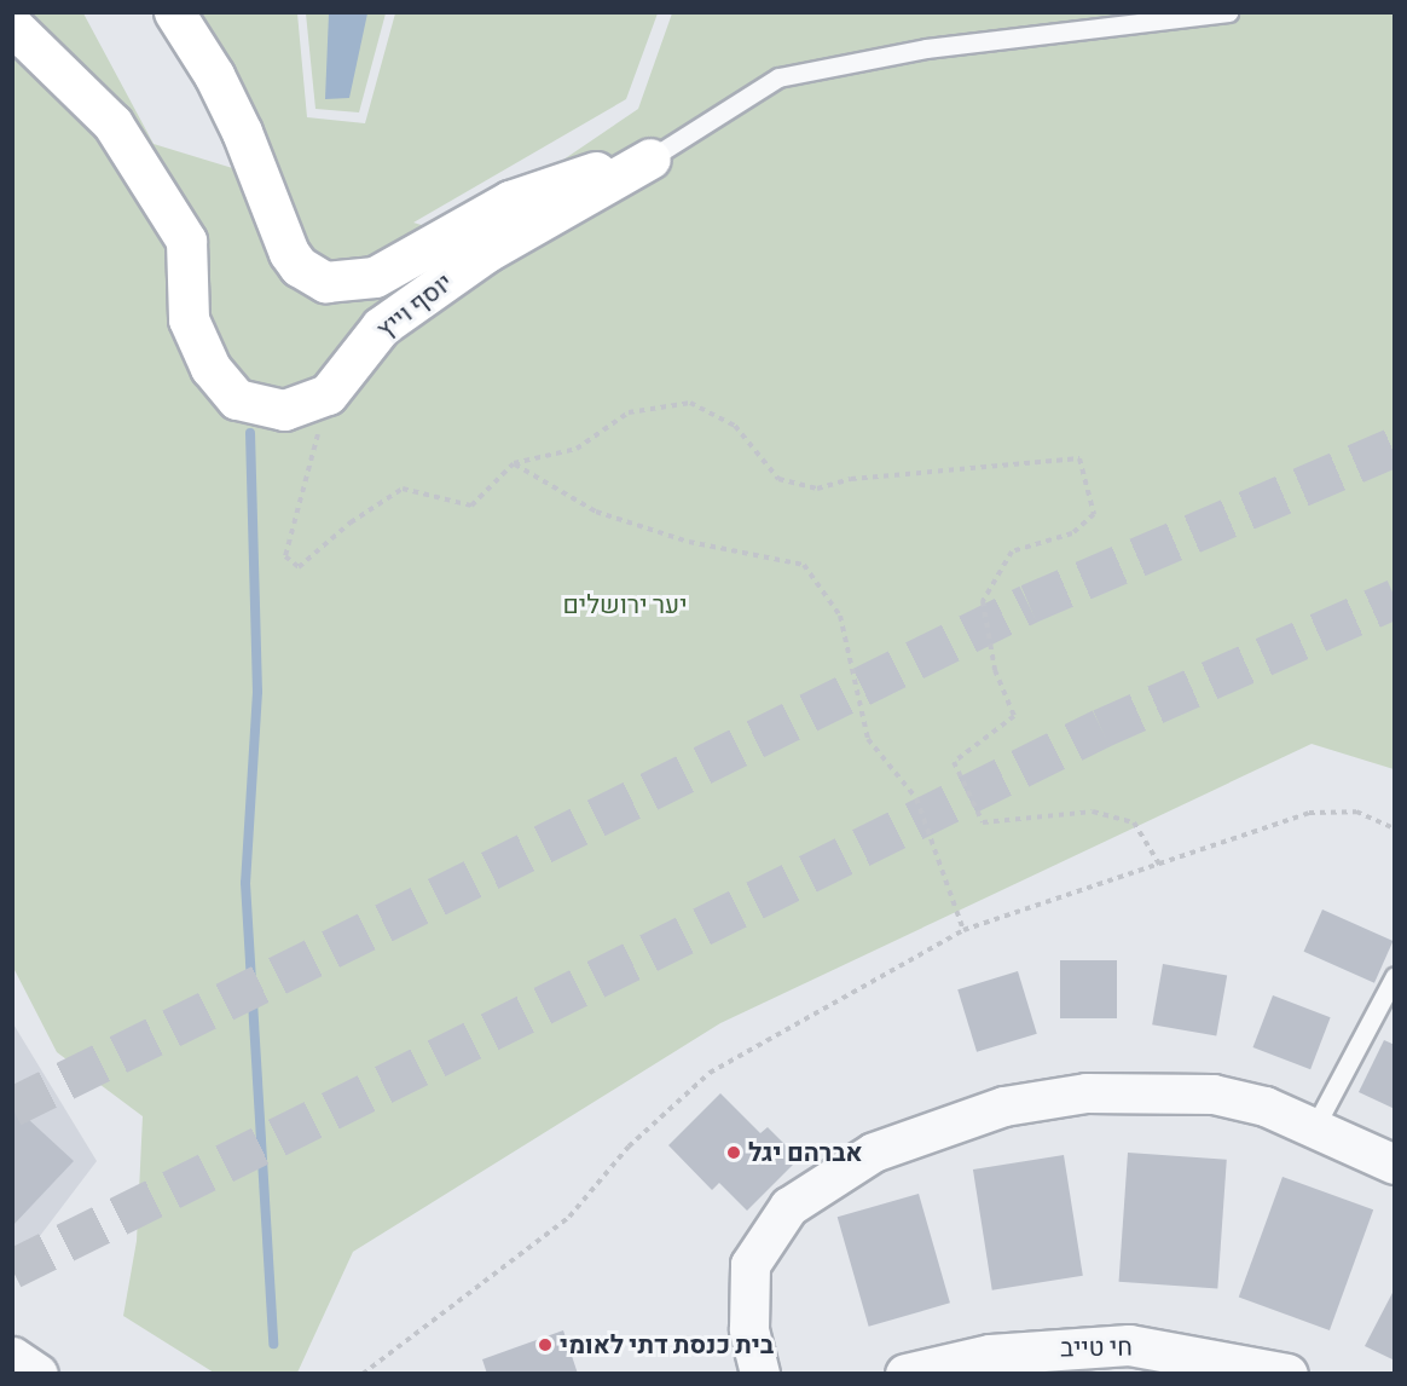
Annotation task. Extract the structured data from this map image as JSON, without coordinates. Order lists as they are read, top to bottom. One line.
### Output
{"streets":{"main road":["יוסף וייץ"],"street":["חי טייב"]},"parks":["יער ירושלים"],"places":["אברהם יגל","בית כנסת דתי לאומי"]}
